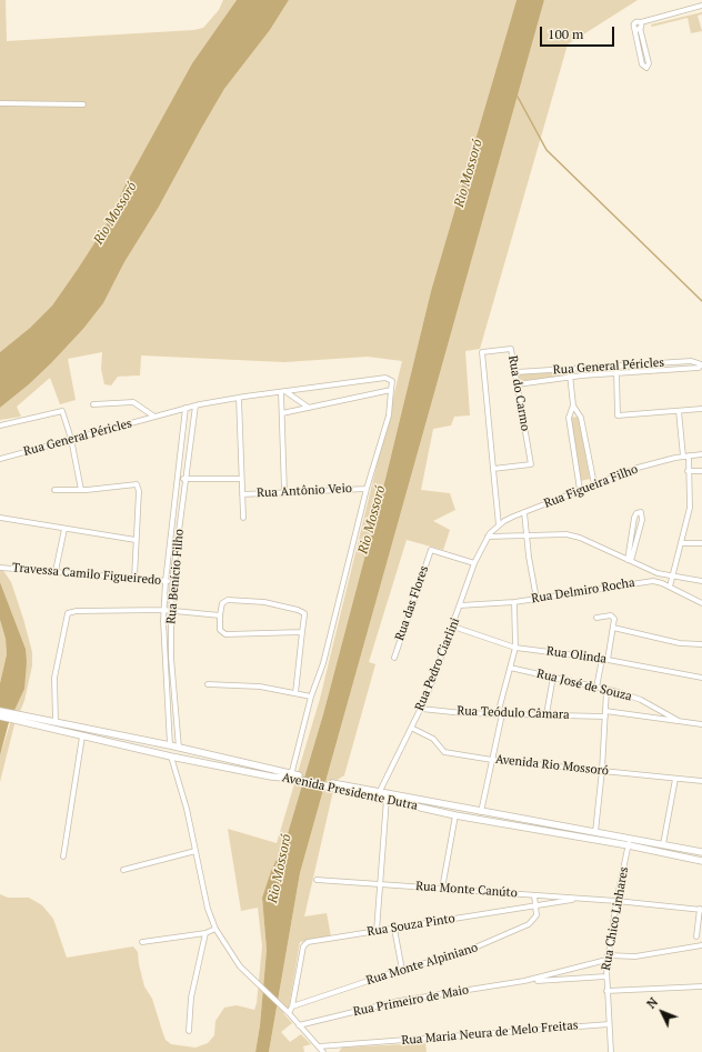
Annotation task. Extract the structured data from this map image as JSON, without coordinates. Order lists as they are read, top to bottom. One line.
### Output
{"streets":{"main road":["Avenida Presidente Dutra"],"street":["Rua General Péricles","Rua do Carmo","Rua Figueira Filho","Rua Antônio Veio","Travessa Camilo Figueiredo","Rua Benício Filho","Rua Delmiro Rocha","Rua das Flores","Rua Olinda","Rua Pedro Ciarlini","Rua José de Souza","Rua Teódulo Câmara","Avenida Rio Mossoró","Rua Monte Canúto","Rua Chico Linhares","Rua Souza Pinto","Rua Monte Alpiniano","Rua Primeiro de Maio","Rua Maria Neura de Melo Freitas"]},"crossings":[["Rua General Péricles","Rua do Carmo"],["Rua General Péricles","Rua Benício Filho"],["Rua do Carmo","Rua Figueira Filho"],["Rua Figueira Filho","Rua Pedro Ciarlini"],["Rua Antônio Veio","Rua Benício Filho"],["Travessa Camilo Figueiredo","Rua Benício Filho"],["Rua Benício Filho","Avenida Presidente Dutra"],["Rua Delmiro Rocha","Rua Pedro Ciarlini"],["Rua das Flores","Rua Pedro Ciarlini"],["Rua Olinda","Rua Pedro Ciarlini"],["Rua Pedro Ciarlini","Rua Teódulo Câmara"],["Rua Pedro Ciarlini","Avenida Rio Mossoró"],["Rua Pedro Ciarlini","Avenida Presidente Dutra"],["Avenida Presidente Dutra","Rua Chico Linhares"],["Rua Monte Canúto","Rua Chico Linhares"],["Rua Monte Canúto","Rua Souza Pinto"],["Rua Monte Canúto","Rua Monte Alpiniano"],["Rua Chico Linhares","Rua Primeiro de Maio"],["Rua Chico Linhares","Rua Maria Neura de Melo Freitas"],["Rua Souza Pinto","Rua Monte Alpiniano"]],"water":["Rio Mossoró"],"scale_bar":"100 m","north":"top left"}
